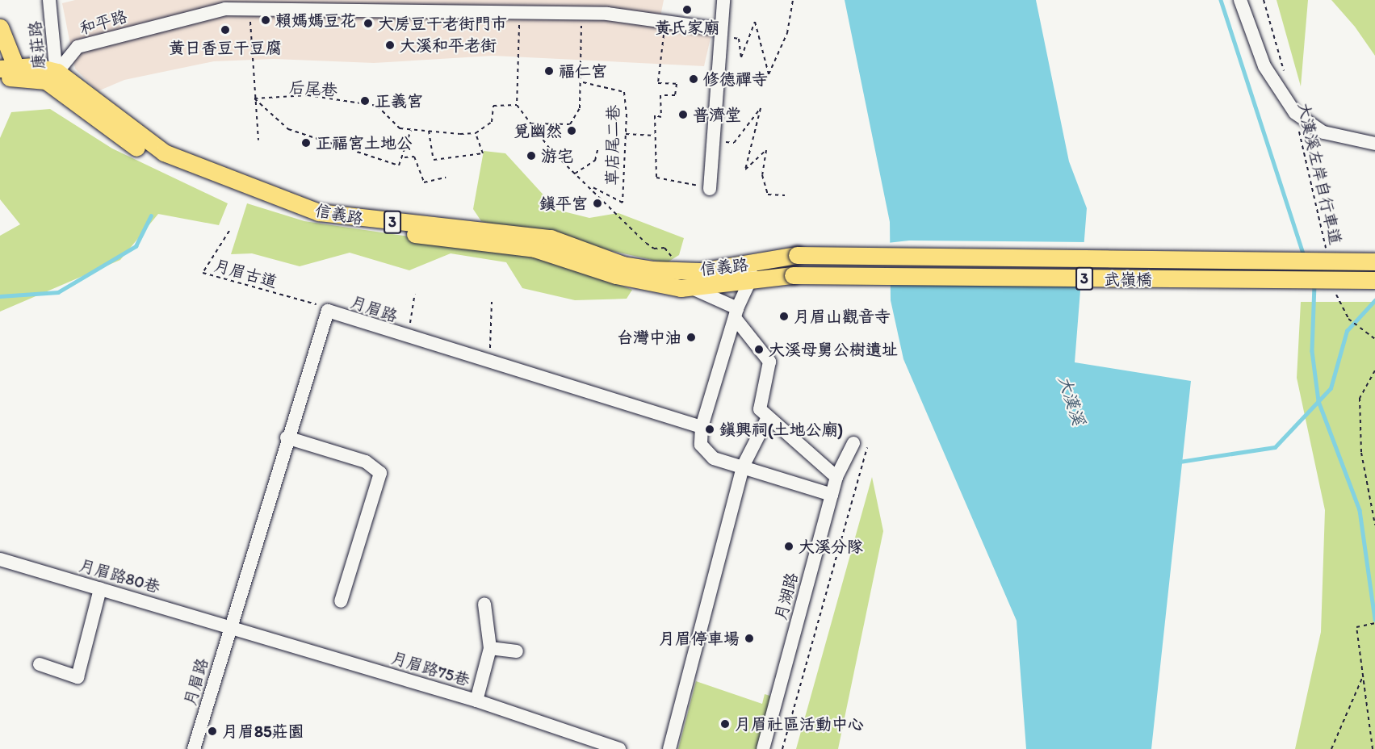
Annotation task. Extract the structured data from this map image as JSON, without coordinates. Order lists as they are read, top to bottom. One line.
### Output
{"streets":{"main road":["信義路","3","武嶺橋"],"street":["和平路","康莊路","月眉路","月眉路80巷","月湖路","月眉路75巷"],"path":["后尾巷","草店尾二巷","大漢溪左岸自行車道","月眉古道"]},"crossings":[["和平路","康莊路"],["和平路","信義路"],["康莊路","信義路"],["信義路","武嶺橋"],["月眉古道","月眉路"],["月眉路","月眉路80巷"],["月眉路","月眉路75巷"],["月眉路80巷","月眉路75巷"]],"water":["大漢溪"],"places":["黃氏家廟","賴媽媽豆花","大房豆干老街門市","黃日香豆干豆腐","大溪和平老街","福仁宮","修德禪寺","正義宮","普濟堂","覓幽然","正福宮土地公","游宅","鎮平宮","月眉山觀音寺","台灣中油","大溪母舅公樹遺址","鎮興祠(土地公廟)","大溪分隊","月眉停車場","月眉社區活動中心","月眉85莊園"]}
